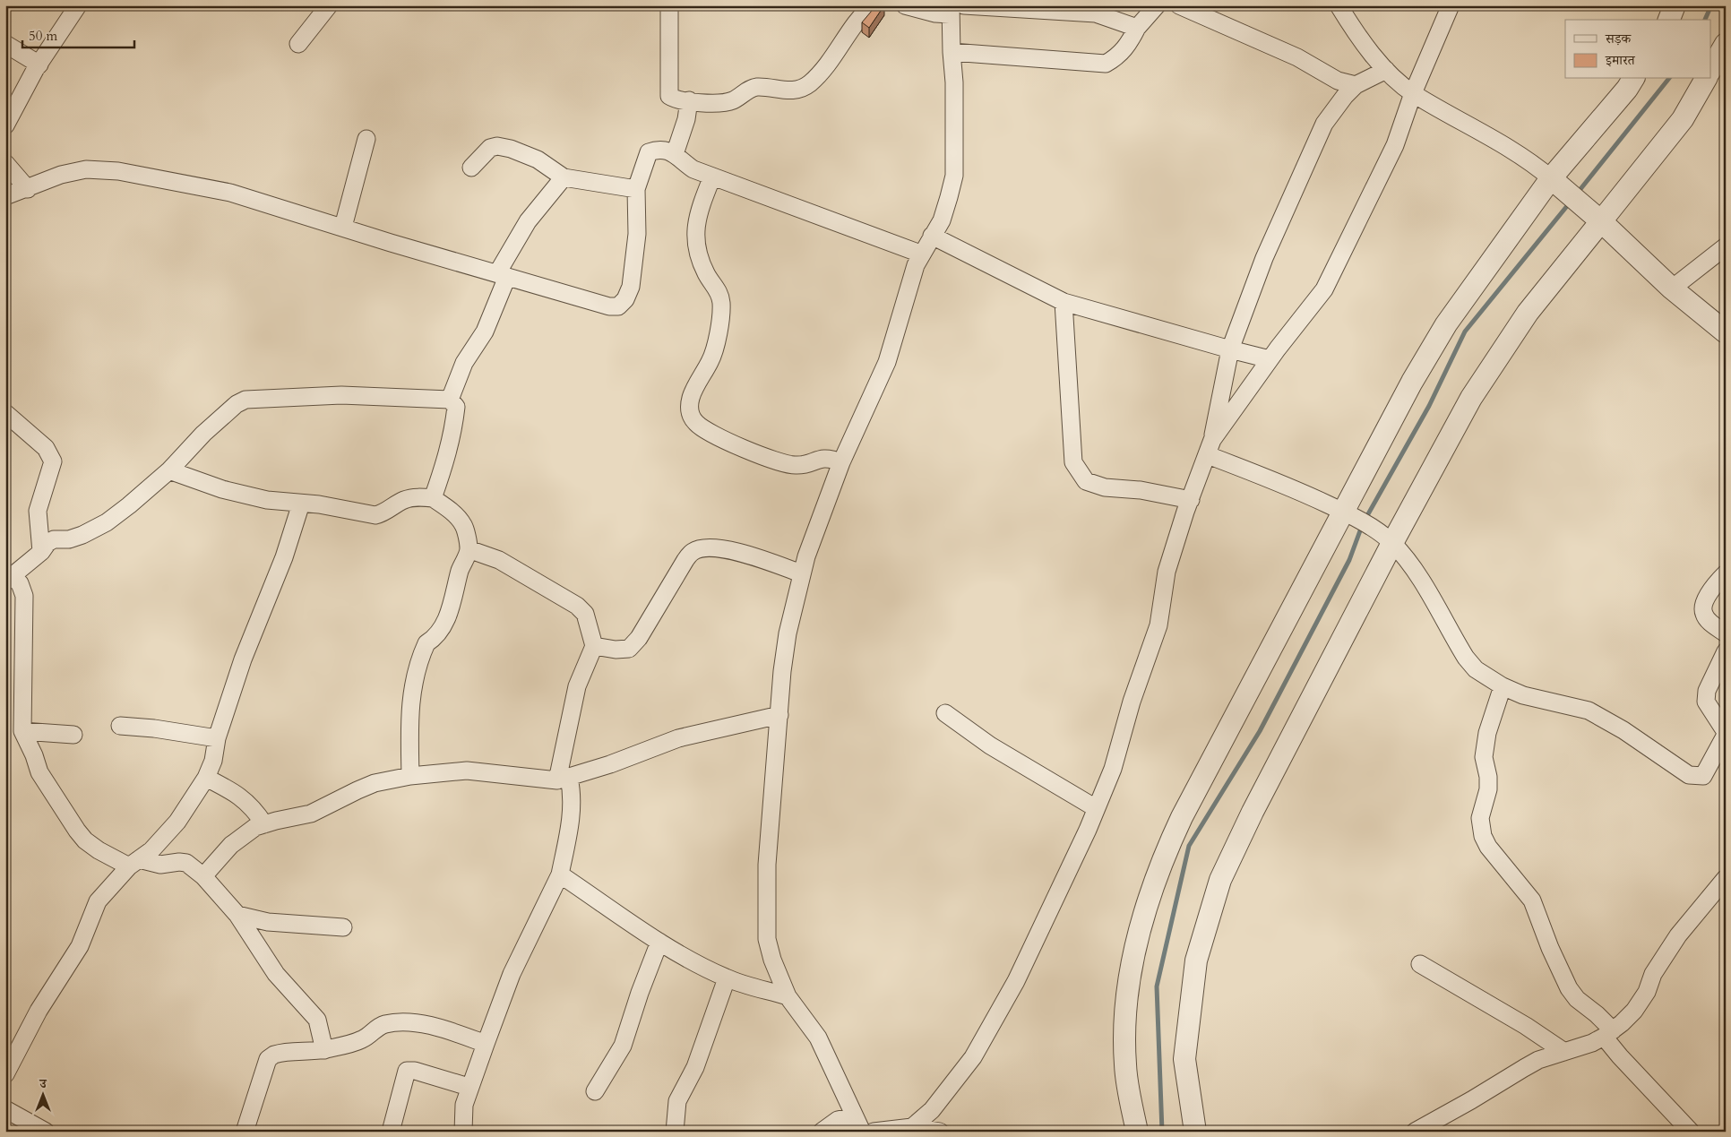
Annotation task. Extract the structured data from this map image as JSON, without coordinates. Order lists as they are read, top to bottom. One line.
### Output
{"legend":["सड़क","इमारत"],"scale_bar":"50 m","north":"top"}
